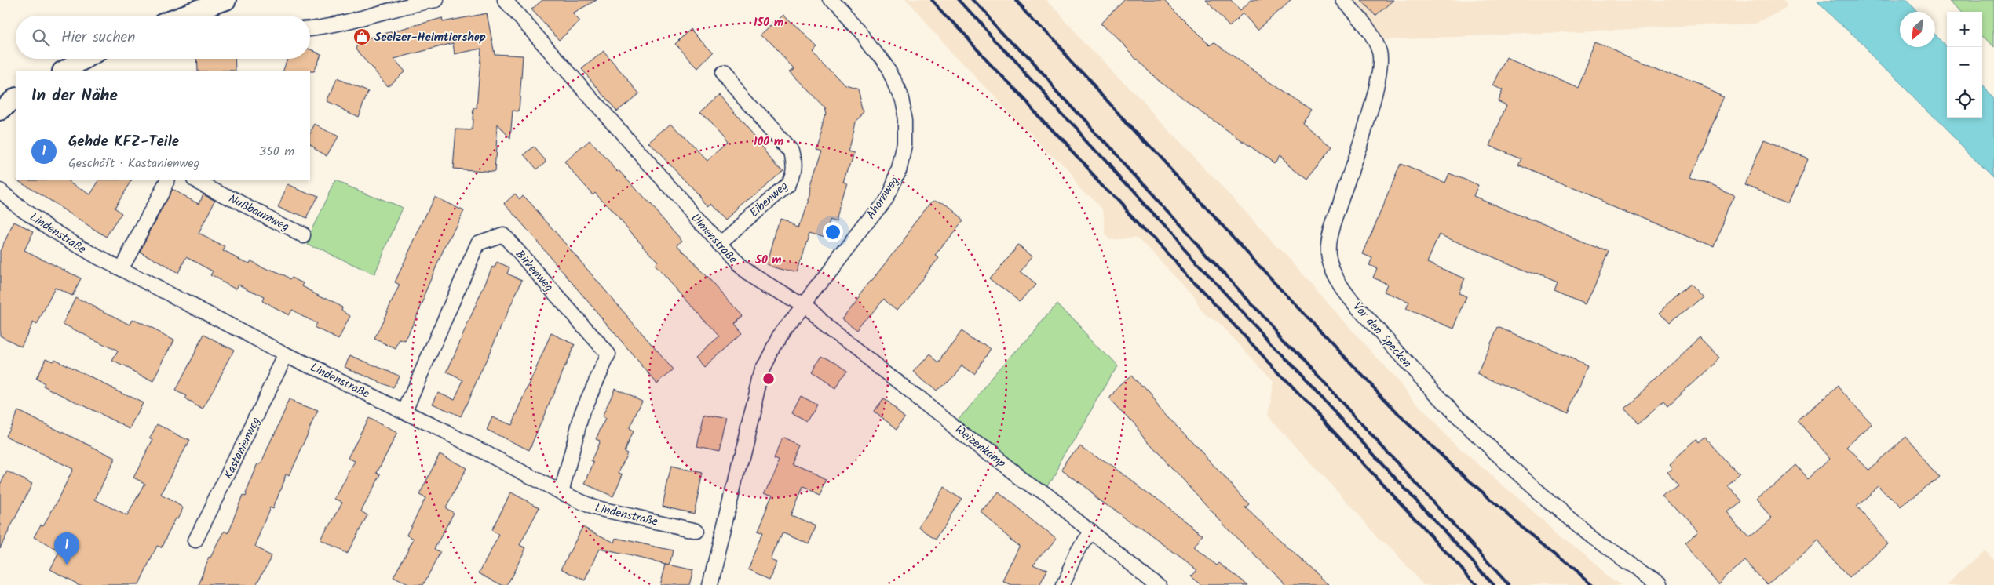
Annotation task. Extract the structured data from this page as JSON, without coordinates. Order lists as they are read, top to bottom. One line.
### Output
{"streets":{"street":["Ahornweg","Eibenweg","Nußbaumweg","Lindenstraße","Ulmenstraße","Birkenweg","Vor den Specken","Weizenkamp","Kastanienweg"]},"crossings":[["Ahornweg","Ulmenstraße"],["Ahornweg","Weizenkamp"],["Eibenweg","Ulmenstraße"],["Lindenstraße","Birkenweg"],["Lindenstraße","Kastanienweg"],["Ulmenstraße","Weizenkamp"]],"places":{"shop":["Seelzer-Heimtiershop"]},"north":"bottom left","page":{"map_buttons":["+","−"],"search":"Hier suchen","heading":"In der Nähe","list":[{"mark":"1","name":"Gehde KFZ-Teile","note":"Geschäft · Kastanienweg","value":"350 m"}],"pins":"1"},"rings":["150 m","100 m","50 m"]}
